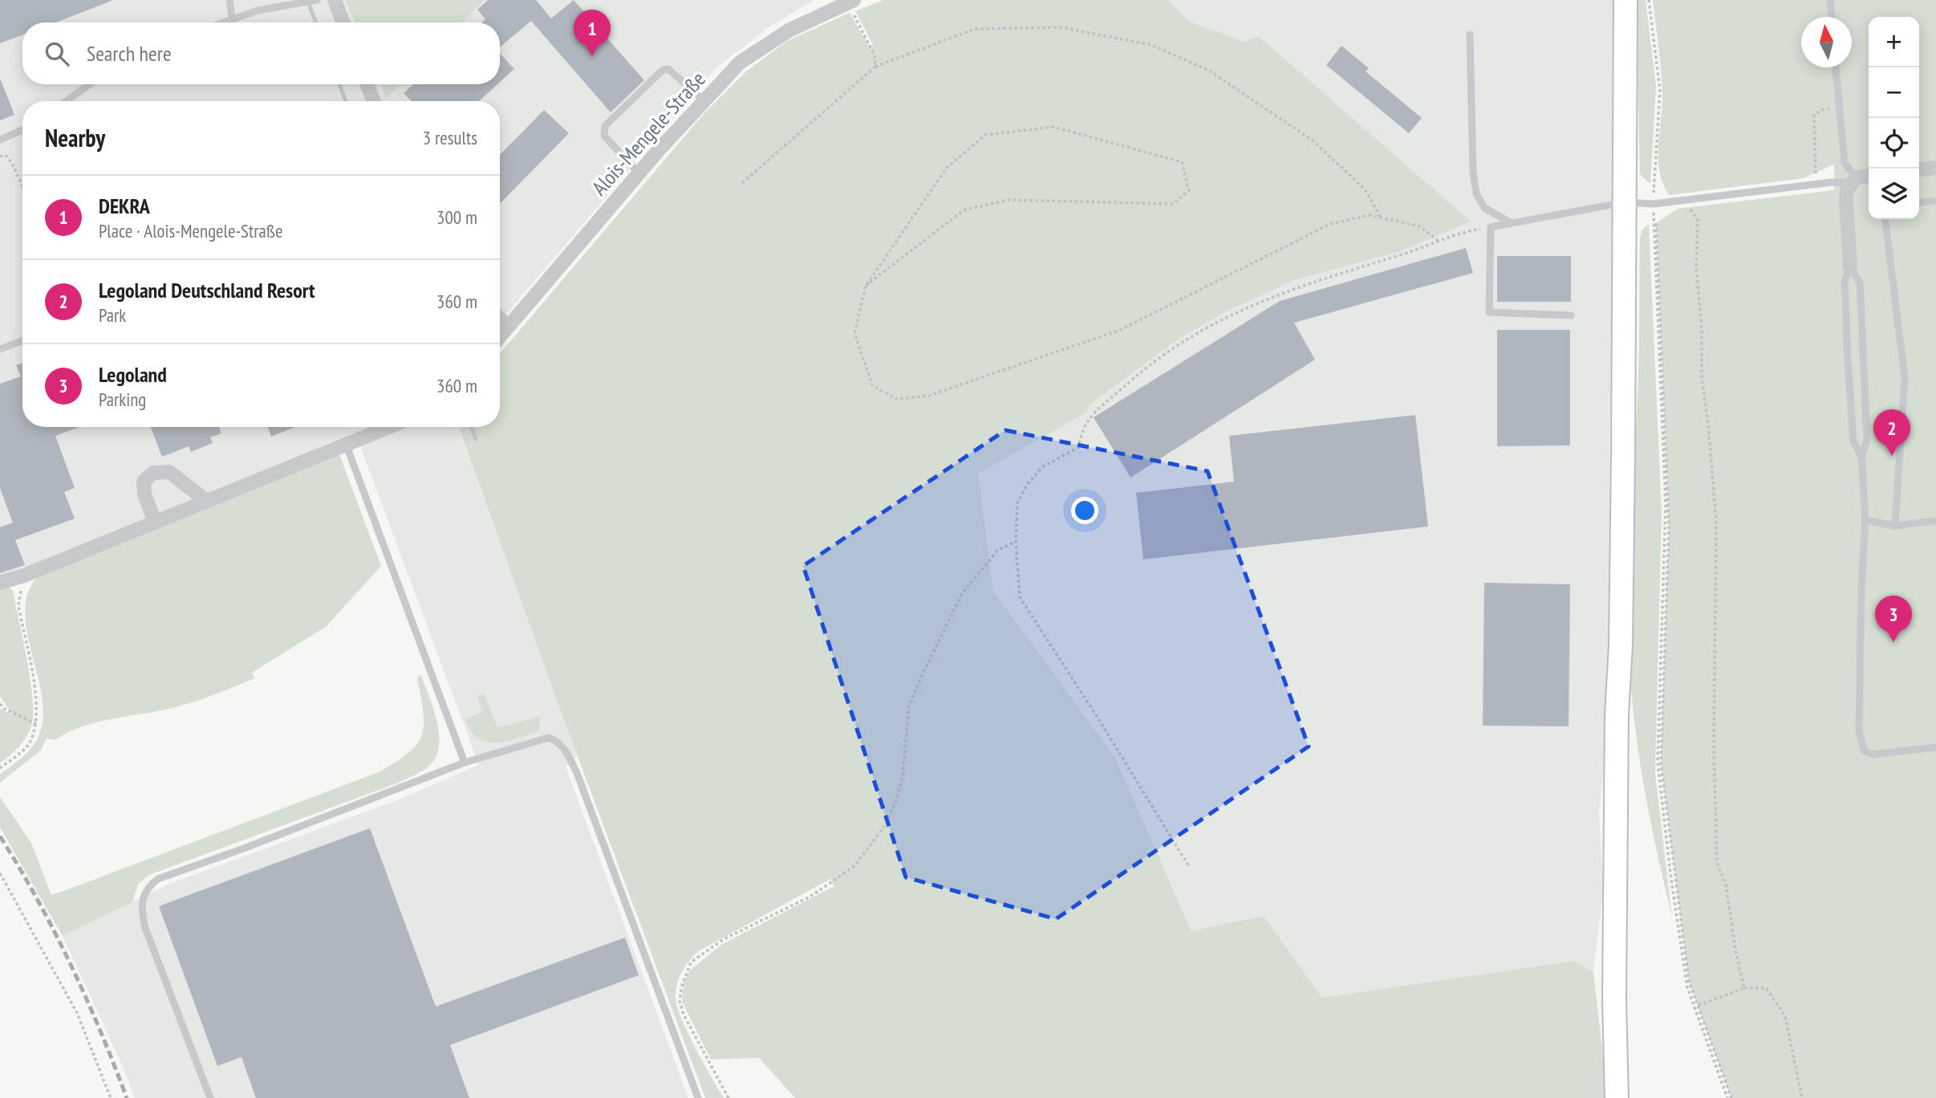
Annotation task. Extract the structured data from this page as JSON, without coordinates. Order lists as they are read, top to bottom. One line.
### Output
{"streets":{"street":["Alois-Mengele-Straße"]},"north":"top","page":{"pins":["1","2","3"],"map_buttons":["+","−"],"search":"Search here","heading":["Nearby","3 results"],"list":[{"mark":"1","name":"DEKRA","note":"Place · Alois-Mengele-Straße","value":"300 m"},{"mark":"2","name":"Legoland Deutschland Resort","note":"Park","value":"360 m"},{"mark":"3","name":"Legoland","note":"Parking","value":"360 m"}]}}
